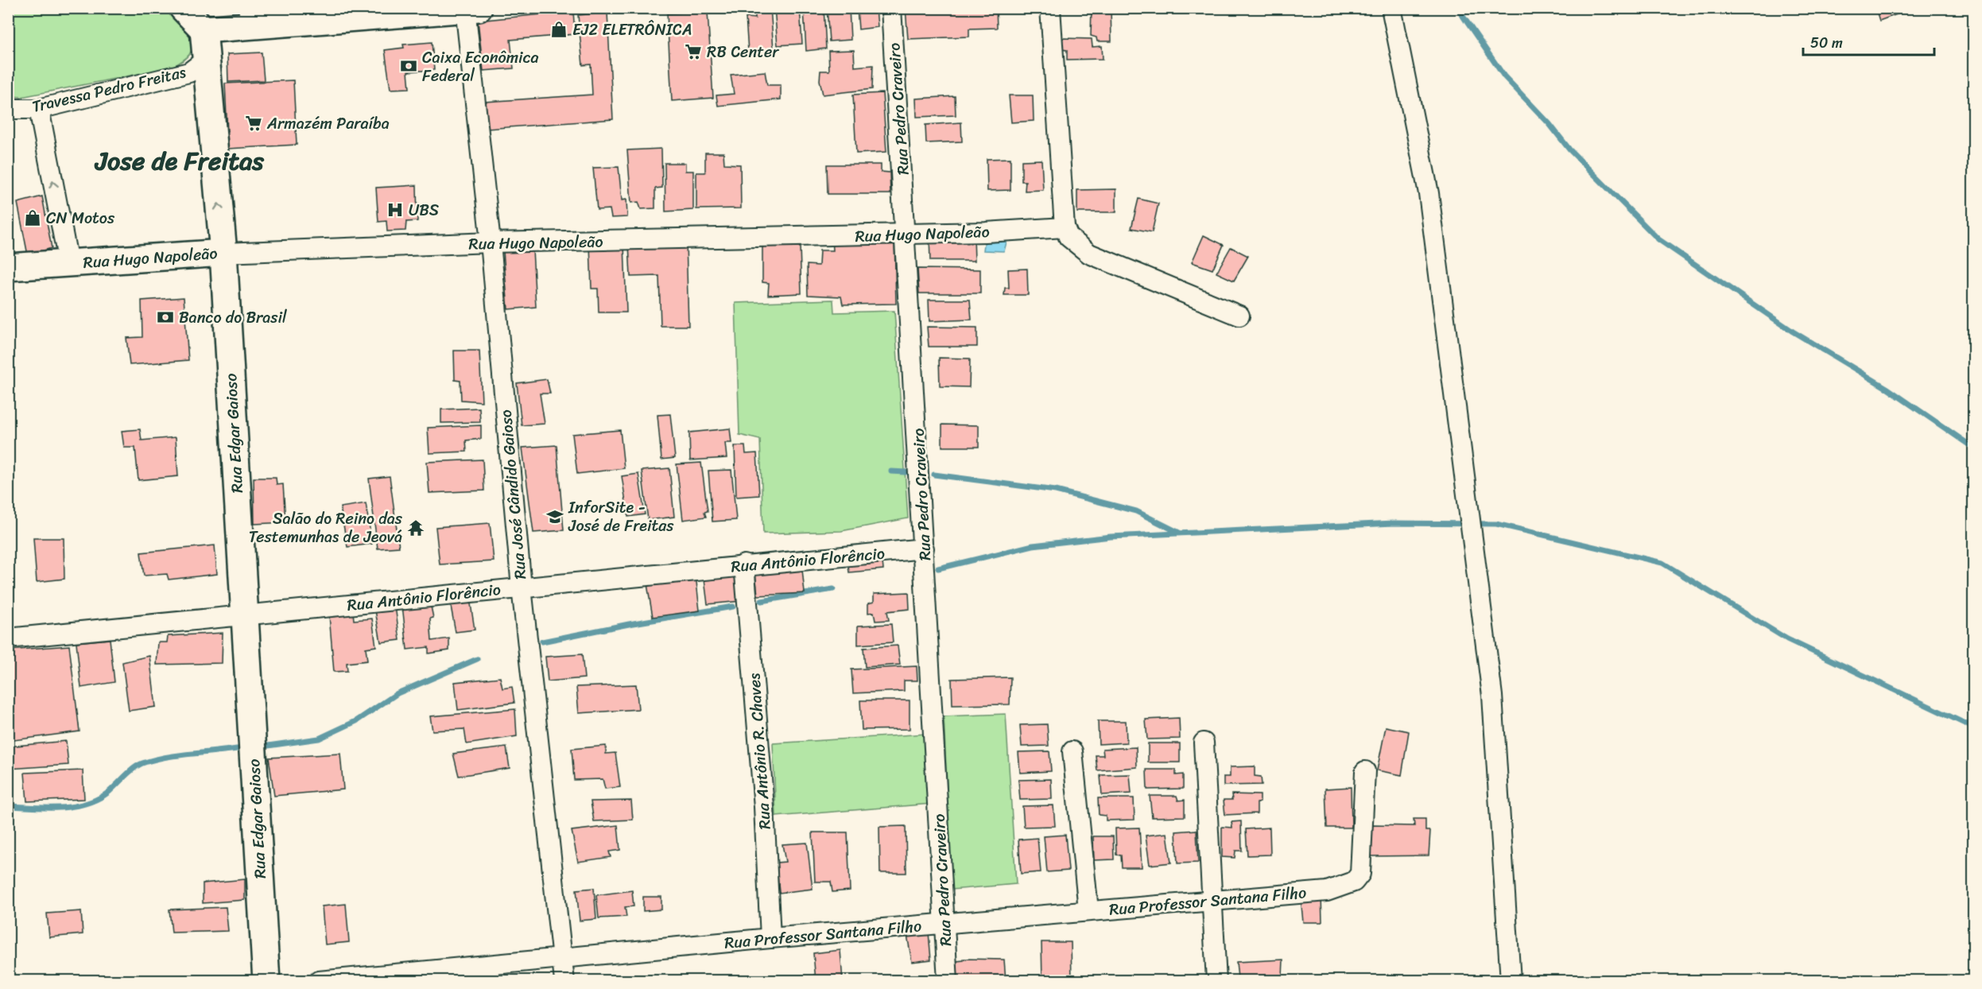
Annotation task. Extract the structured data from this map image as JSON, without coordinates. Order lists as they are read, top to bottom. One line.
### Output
{"streets":{"main road":["Rua Hugo Napoleão","Rua Edgar Gaioso"],"street":["Travessa Pedro Freitas","Rua Pedro Craveiro","Rua José Cândido Gaioso","Rua Antônio Florêncio","Rua Antônio R. Chaves","Rua Professor Santana Filho"]},"crossings":[["Travessa Pedro Freitas","Rua Edgar Gaioso"],["Rua Pedro Craveiro","Rua Hugo Napoleão"],["Rua Pedro Craveiro","Rua Antônio Florêncio"],["Rua Pedro Craveiro","Rua Professor Santana Filho"],["Rua Hugo Napoleão","Rua Edgar Gaioso"],["Rua Hugo Napoleão","Rua José Cândido Gaioso"],["Rua Edgar Gaioso","Rua Antônio Florêncio"],["Rua José Cândido Gaioso","Rua Antônio Florêncio"],["Rua José Cândido Gaioso","Rua Professor Santana Filho"],["Rua Antônio Florêncio","Rua Antônio R. Chaves"],["Rua Antônio R. Chaves","Rua Professor Santana Filho"]],"districts":["Jose de Freitas"],"places":{"shop":["EJ2 ELETRÔNICA","CN Motos"],"supermarket":["RB Center","Armazém Paraíba"],"bank":["Caixa Econômica Federal","Banco do Brasil"],"hospital":["UBS"],"school or university":["InforSite - José de Freitas"],"temple":["Salão do Reino das Testemunhas de Jeová"]},"scale_bar":"50 m"}
